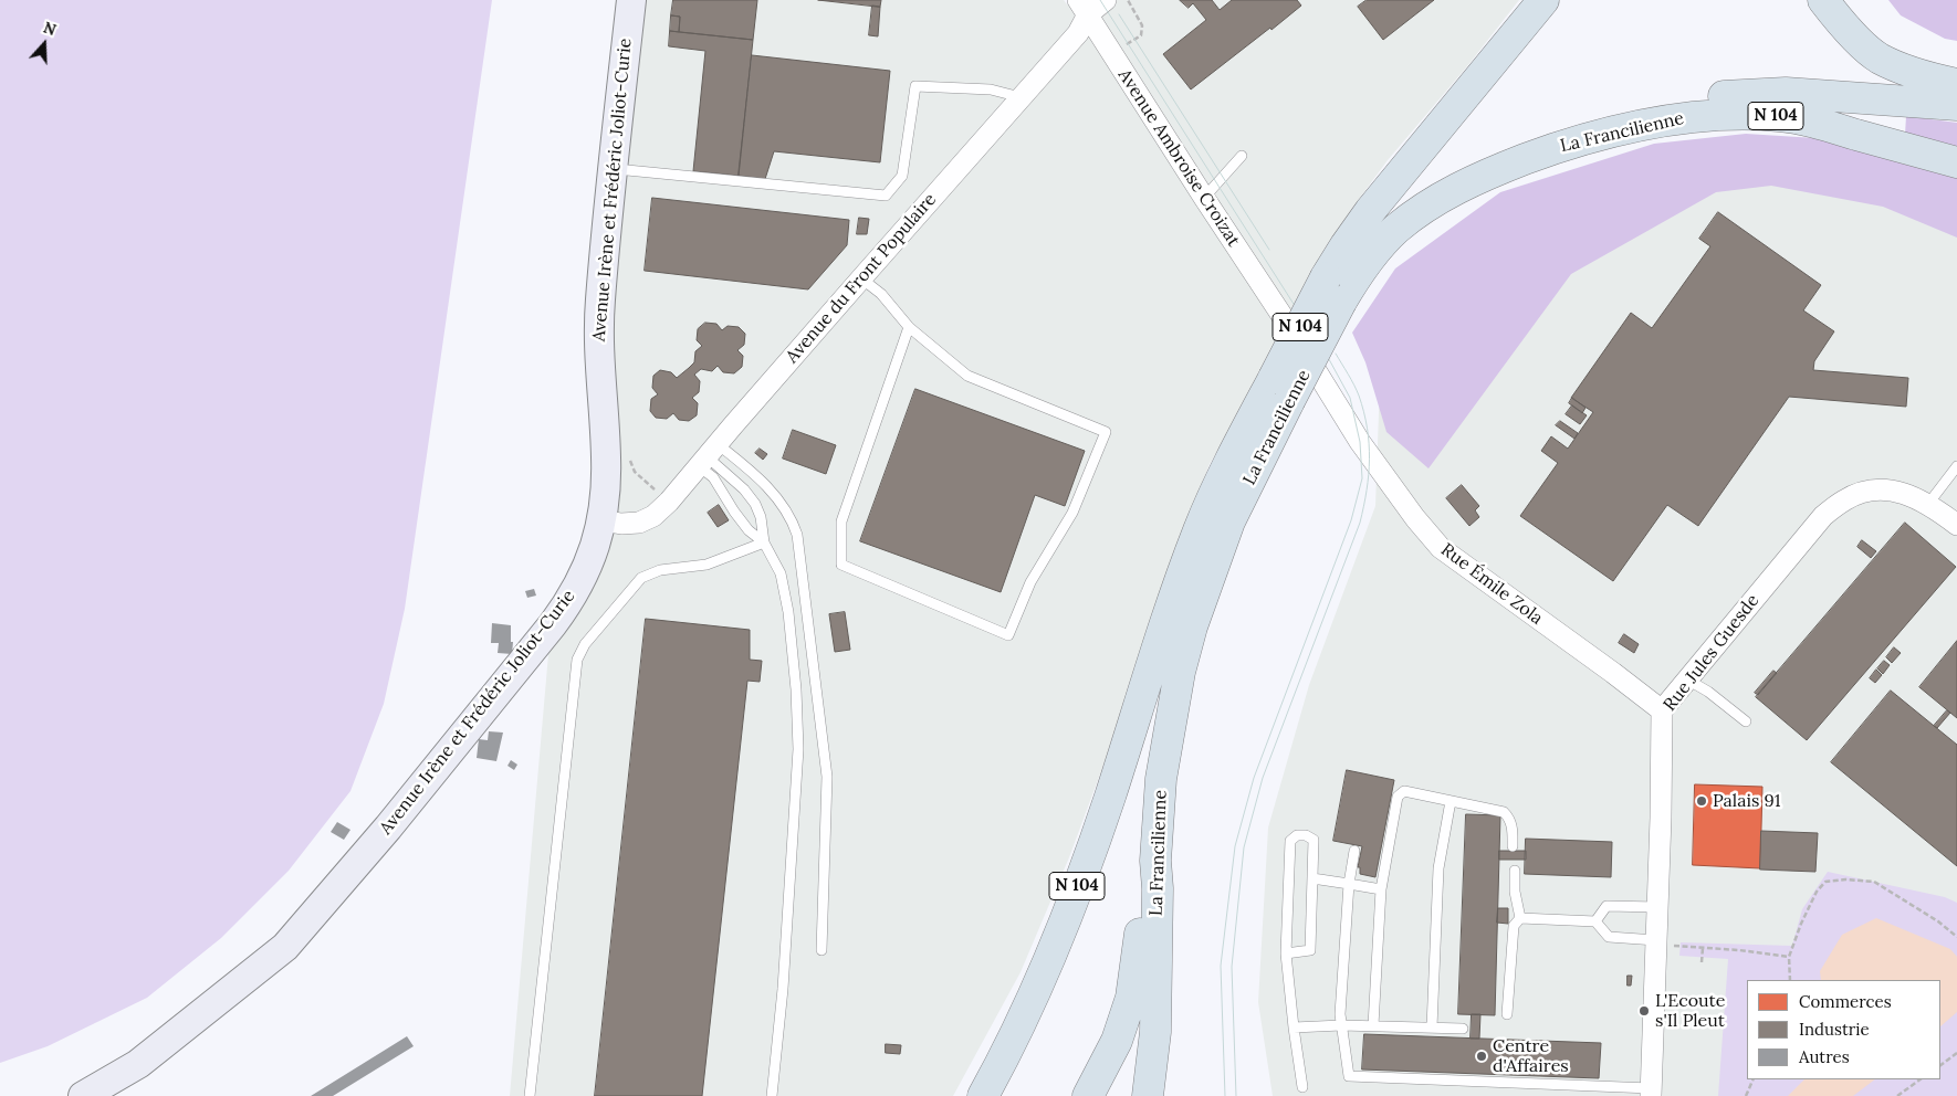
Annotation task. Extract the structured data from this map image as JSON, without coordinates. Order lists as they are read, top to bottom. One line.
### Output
{"streets":{"highway":["N 104","La Francilienne"],"main road":["Avenue Irène et Frédéric Joliot-Curie"],"street":["Avenue Ambroise Croizat","Avenue du Front Populaire","Rue Émile Zola","Rue Jules Guesde"]},"crossings":[["Avenue Ambroise Croizat","Avenue du Front Populaire"],["Avenue Ambroise Croizat","Rue Émile Zola"],["Avenue Irène et Frédéric Joliot-Curie","Avenue du Front Populaire"],["Rue Émile Zola","Rue Jules Guesde"]],"places":["Palais 91","L'Ecoute s'Il Pleut","Centre d'Affaires"],"legend":["Commerces","Industrie","Autres"],"north":"top"}
